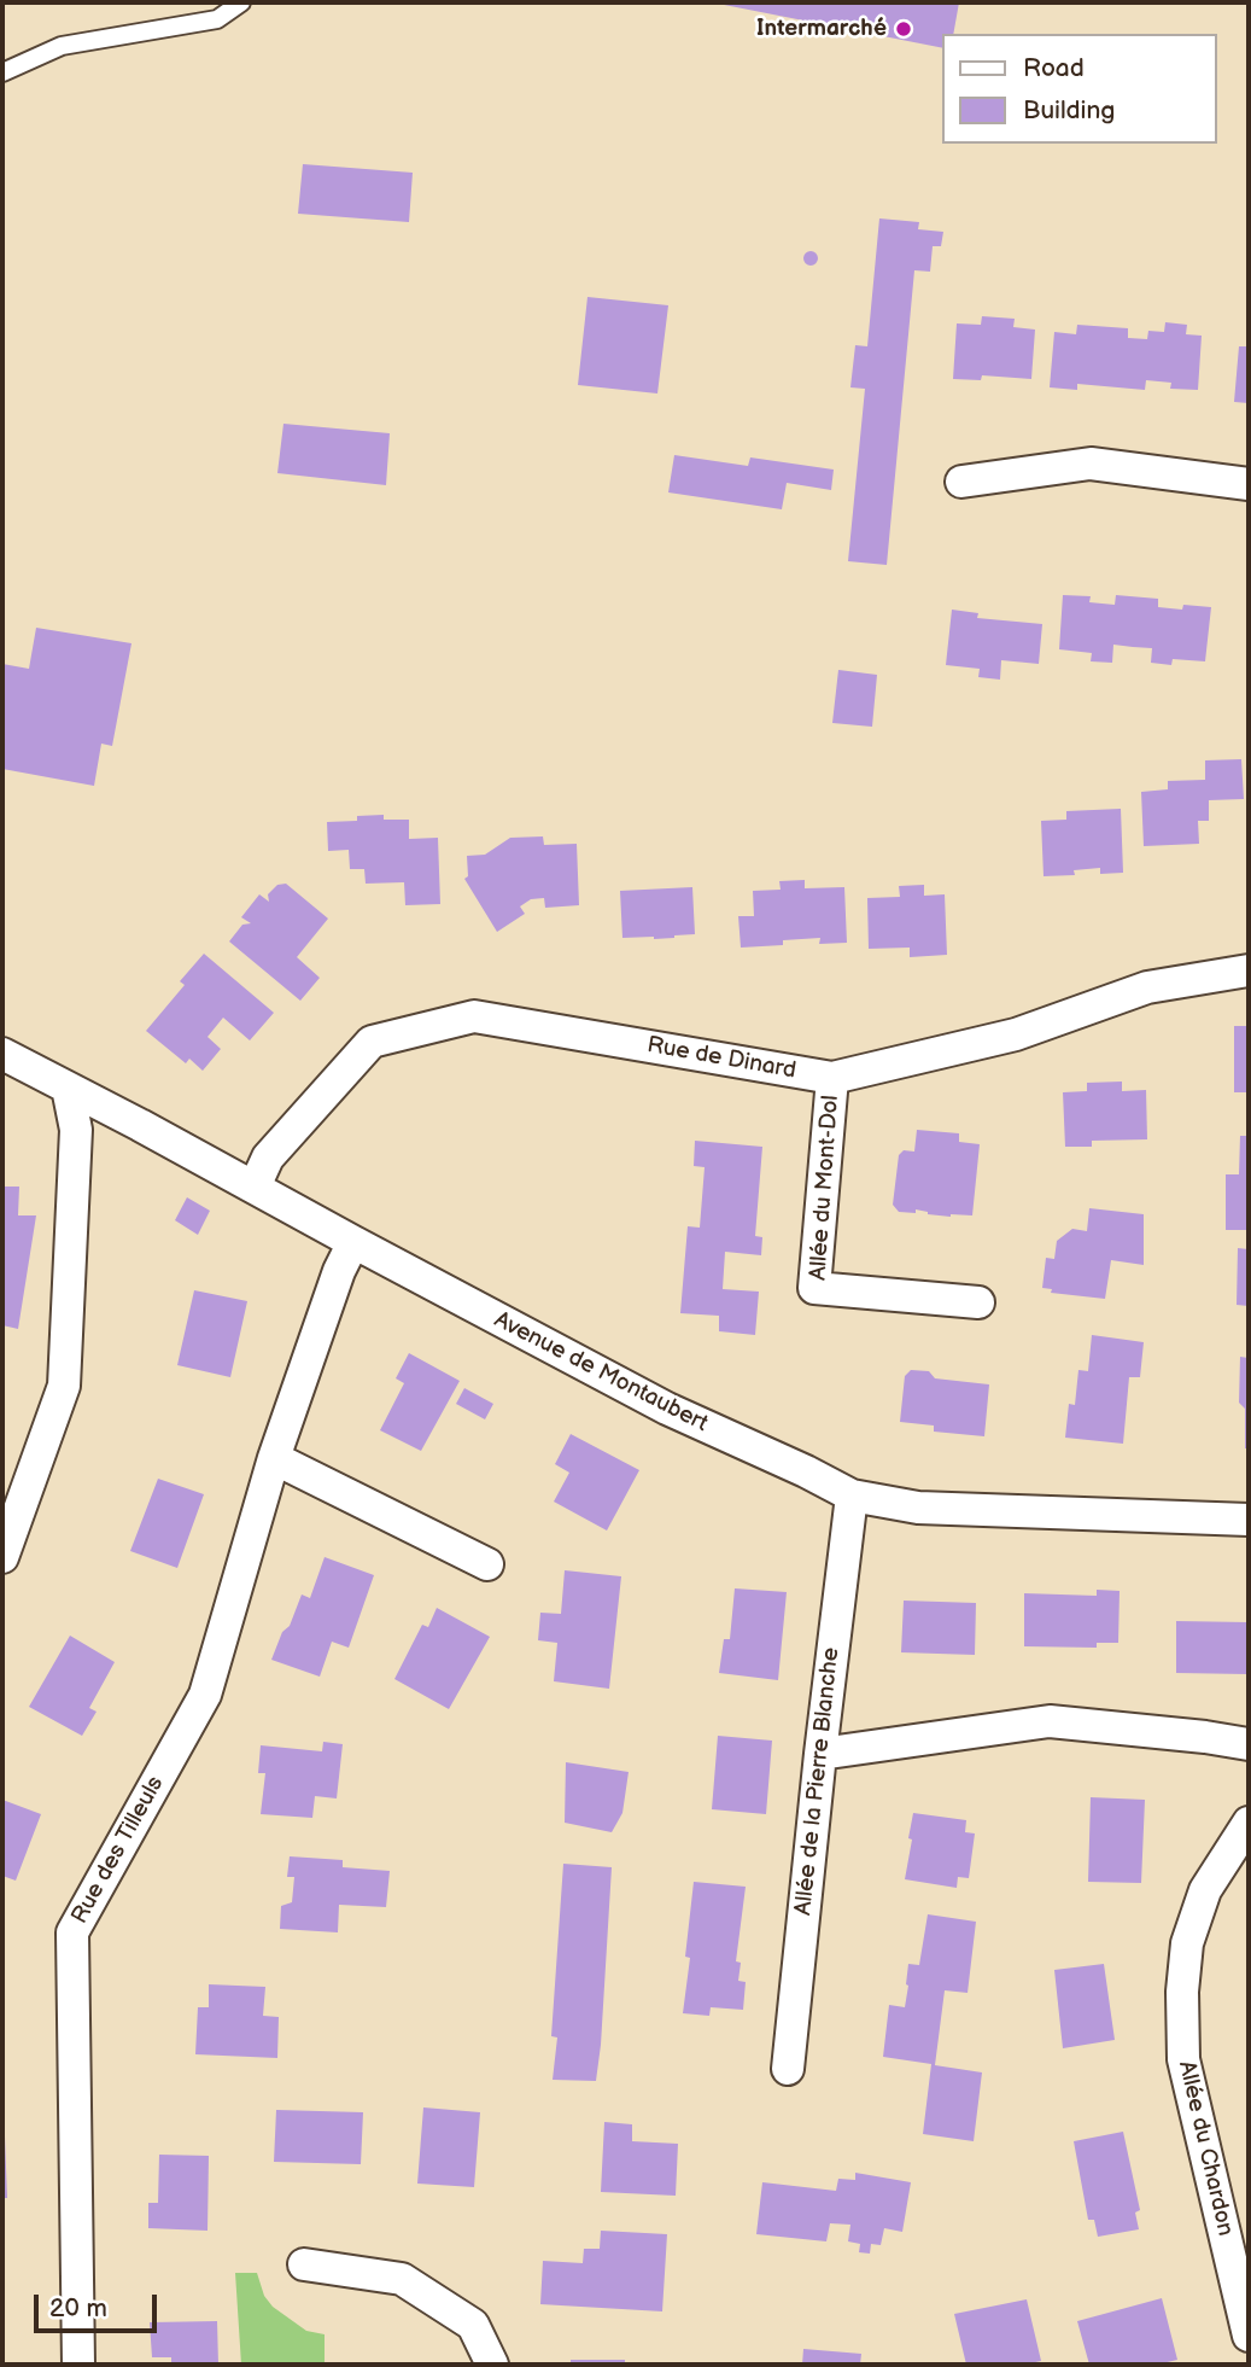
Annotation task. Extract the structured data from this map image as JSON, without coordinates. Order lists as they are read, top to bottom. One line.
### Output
{"streets":{"street":["Rue de Dinard","Allée du Mont-Dol","Avenue de Montaubert","Allée de la Pierre Blanche","Rue des Tilleuls","Allée du Chardon"]},"crossings":[["Rue de Dinard","Allée du Mont-Dol"],["Rue de Dinard","Avenue de Montaubert"],["Avenue de Montaubert","Allée de la Pierre Blanche"],["Avenue de Montaubert","Rue des Tilleuls"]],"places":["Intermarché"],"legend":["Road","Building"],"scale_bar":"20 m"}
